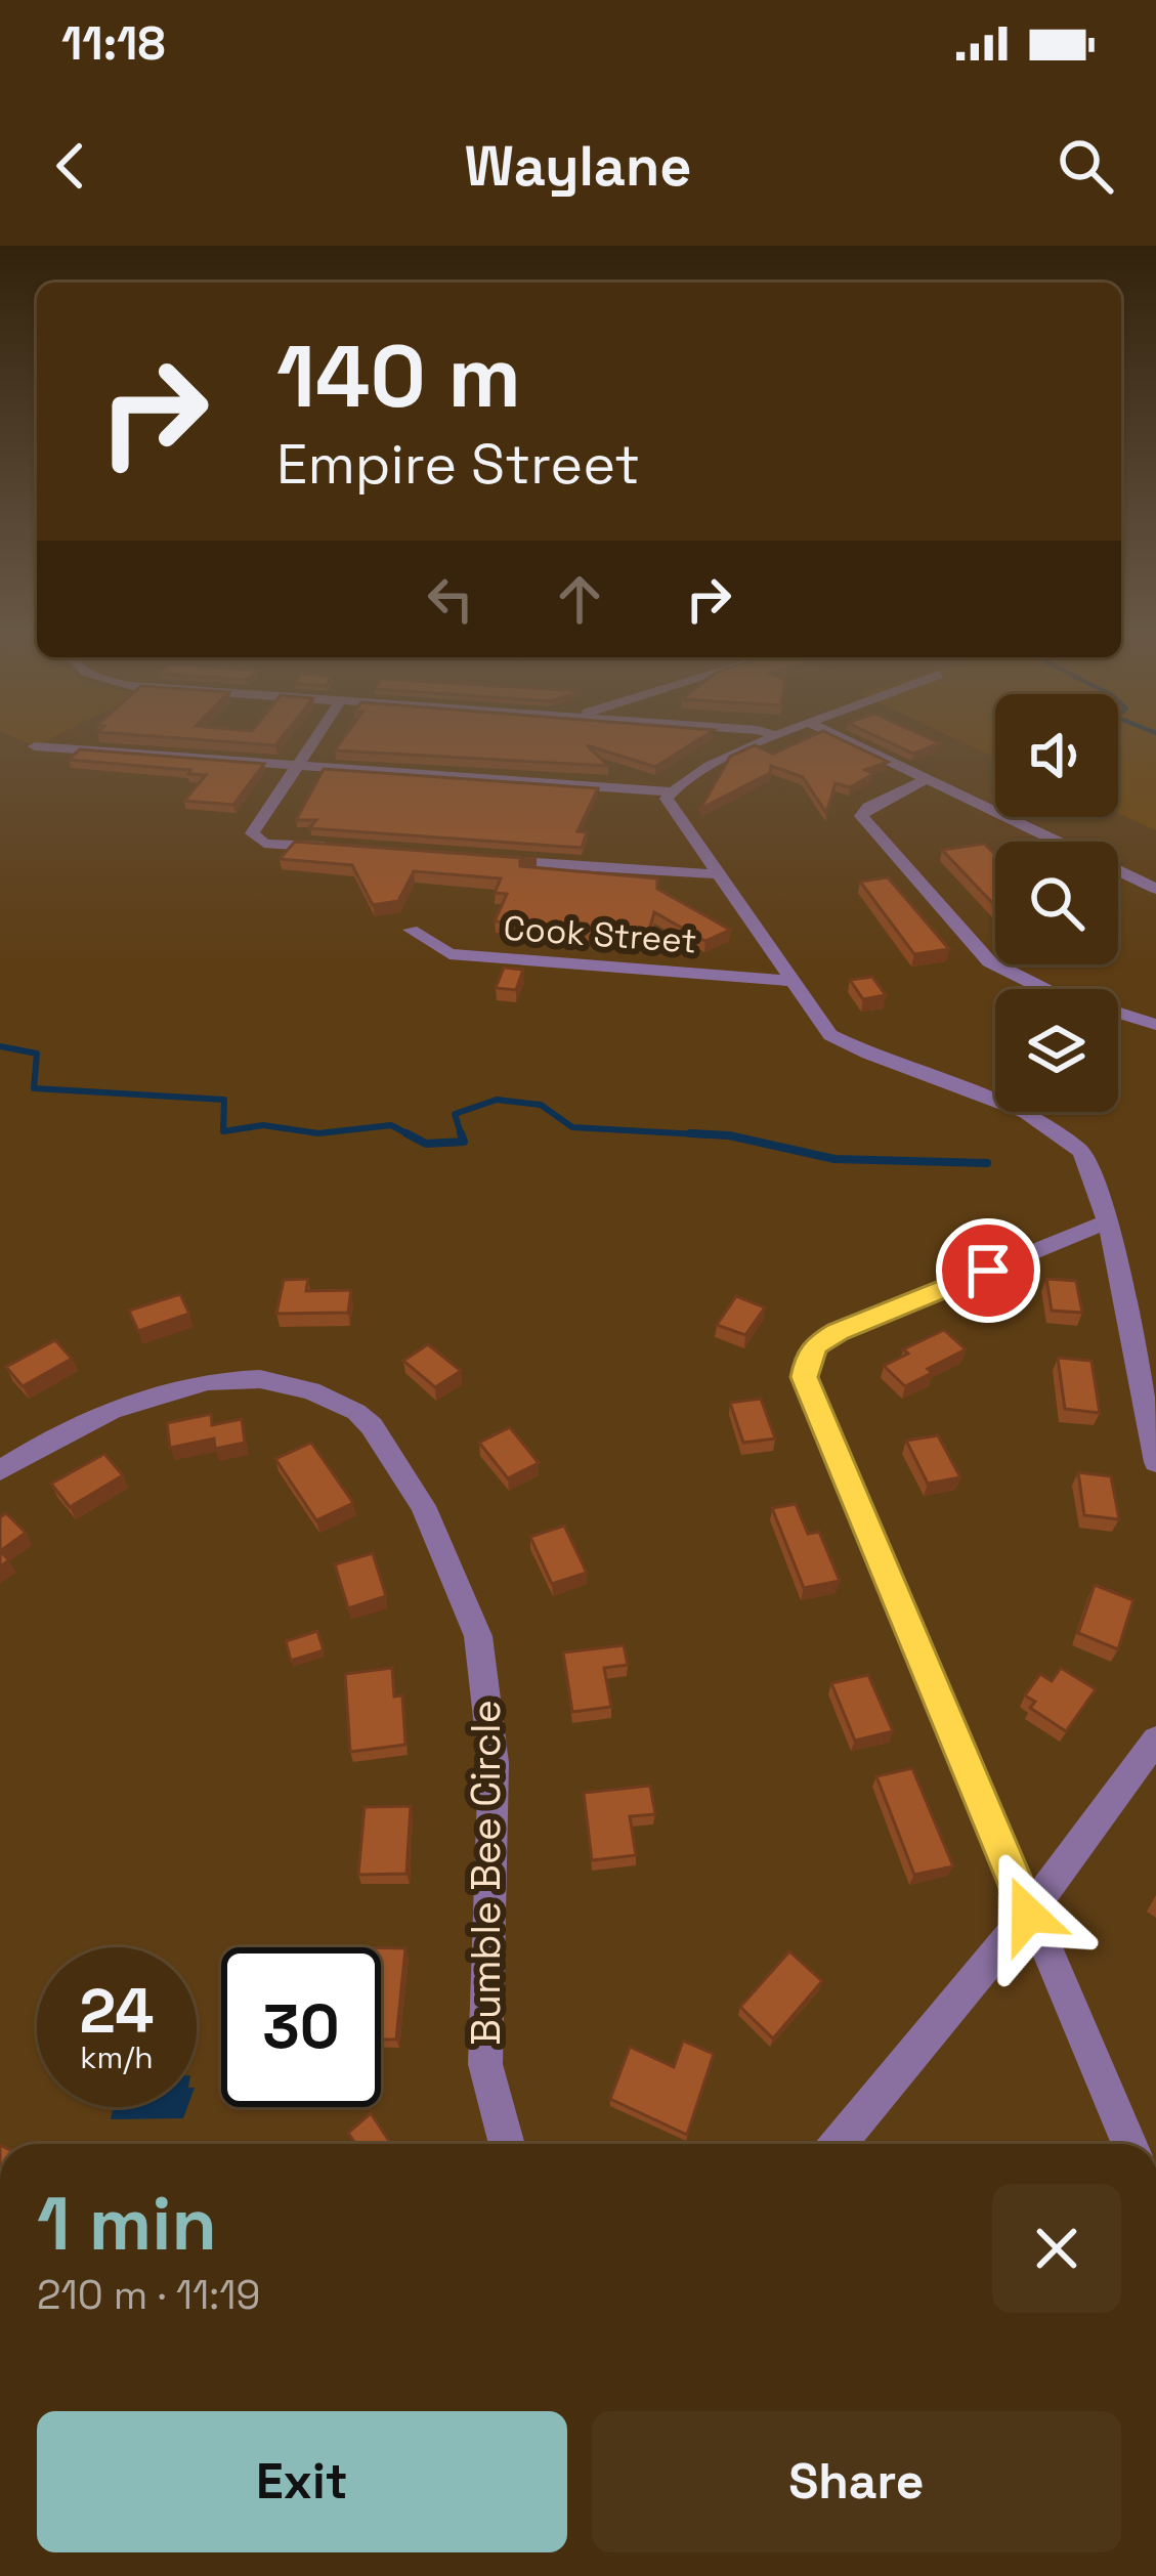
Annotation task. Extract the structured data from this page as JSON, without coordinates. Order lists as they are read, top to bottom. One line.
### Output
{"streets":{"street":["Cook Street","Bumble Bee Circle"]},"page":{"status":"11:18","header":"Waylane","turn":["140 m","Empire Street"],"speed":"24 km/h","limit":"30","heading":["1 min","210 m · 11:19"],"buttons":["Exit","Share"]}}
